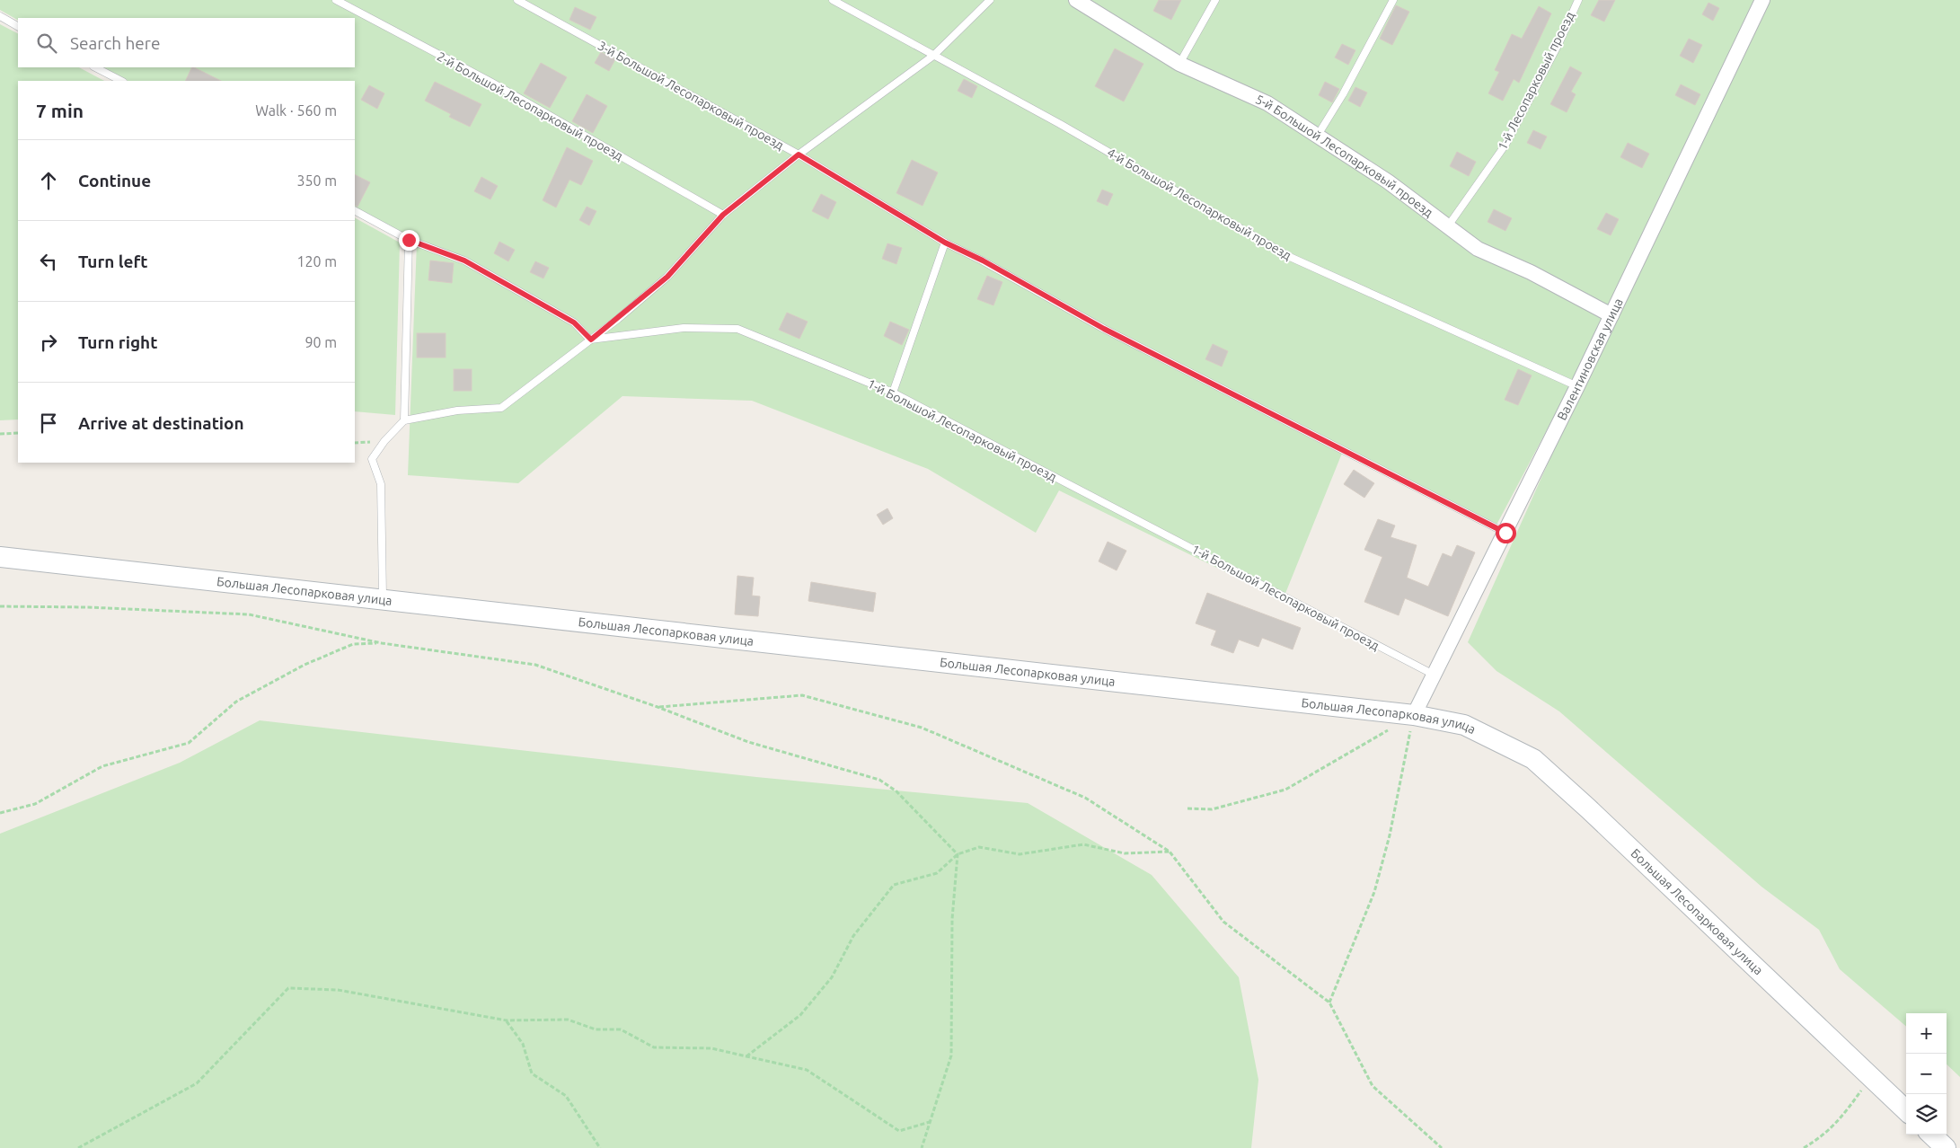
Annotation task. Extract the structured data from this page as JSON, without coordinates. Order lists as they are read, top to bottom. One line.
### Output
{"streets":{"main road":["Большая Лесопарковая улица"],"street":["5-й Большой Лесопарковый проезд","Валентиновская улица"],"lane":["1-й Лесопарковый проезд","3-й Большой Лесопарковый проезд","2-й Большой Лесопарковый проезд","4-й Большой Лесопарковый проезд","1-й Большой Лесопарковый проезд"]},"crossings":[["1-й Лесопарковый проезд","5-й Большой Лесопарковый проезд"],["3-й Большой Лесопарковый проезд","Валентиновская улица"],["5-й Большой Лесопарковый проезд","Валентиновская улица"],["4-й Большой Лесопарковый проезд","Валентиновская улица"],["Валентиновская улица","1-й Большой Лесопарковый проезд"],["Валентиновская улица","Большая Лесопарковая улица"]],"page":{"search":"Search here","heading":["7 min","Walk · 560 m"],"list":[["Continue","350 m"],["Turn left","120 m"],["Turn right","90 m"],"Arrive at destination"],"map_buttons":["+","−"]}}
